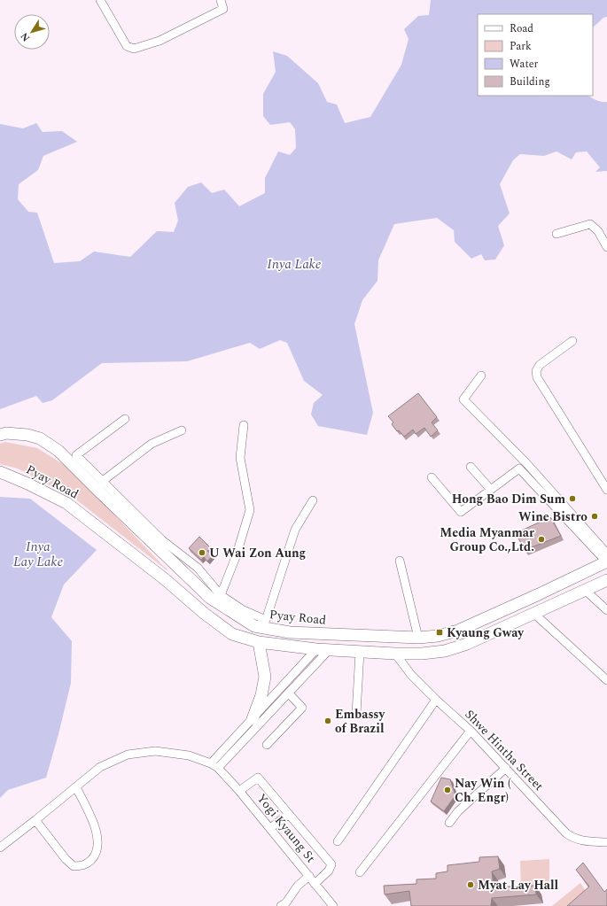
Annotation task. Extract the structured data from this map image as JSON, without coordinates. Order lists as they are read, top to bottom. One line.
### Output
{"streets":{"highway":["Pyay Road"],"street":["Shwe Hintha Street","Yogi Kyaung St"]},"crossings":[["Pyay Road","Shwe Hintha Street"]],"water":["Inya Lake","Inya Lay Lake"],"places":{"other":["Hong Bao Dim Sum","Wine Bistro","Media Myanmar Group Co.,Ltd.","U Wai Zon Aung","Embassy of Brazil","Nay Win ( Ch. Engr)","Myat Lay Hall"],"transit":["Kyaung Gway"]},"legend":["Road","Park","Water","Building"],"north":"bottom left"}
